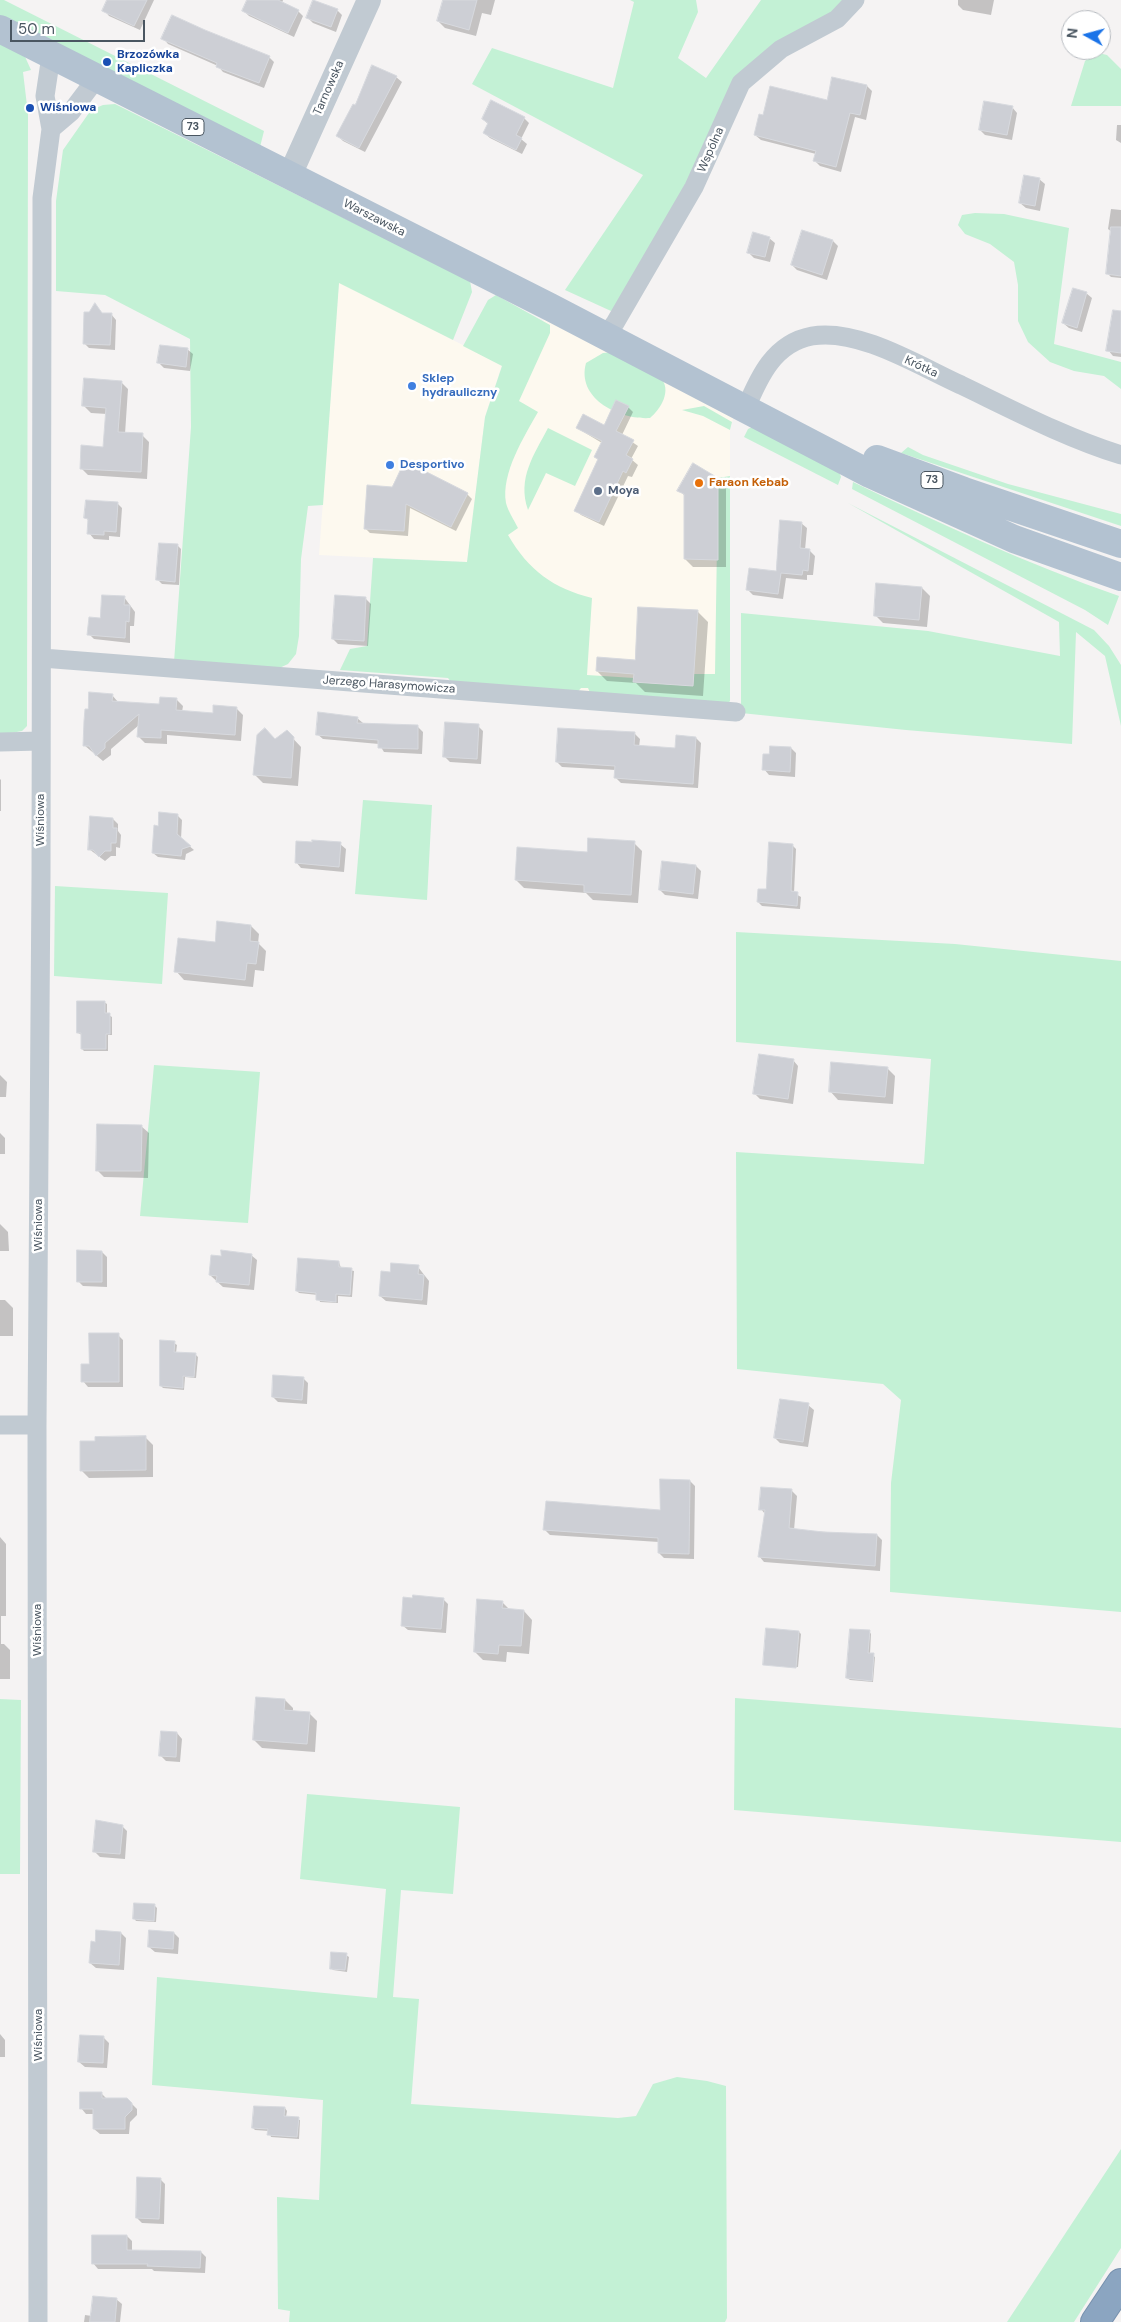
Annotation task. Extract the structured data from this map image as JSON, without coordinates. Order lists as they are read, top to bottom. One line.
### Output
{"streets":{"main road":["73","Warszawska"],"street":["Tarnowska","Wspólna","Krótka","Jerzego Harasymowicza","Wiśniowa"]},"crossings":[["Tarnowska","Warszawska"],["73","Warszawska"],["73","Krótka"],["Wspólna","Warszawska"],["Warszawska","Krótka"],["Warszawska","Wiśniowa"],["Jerzego Harasymowicza","Wiśniowa"]],"places":["Brzozówka Kapliczka","Wiśniowa","Sklep hydrauliczny","Desportivo","Faraon Kebab","Moya"],"scale_bar":"50 m","north":"left"}
